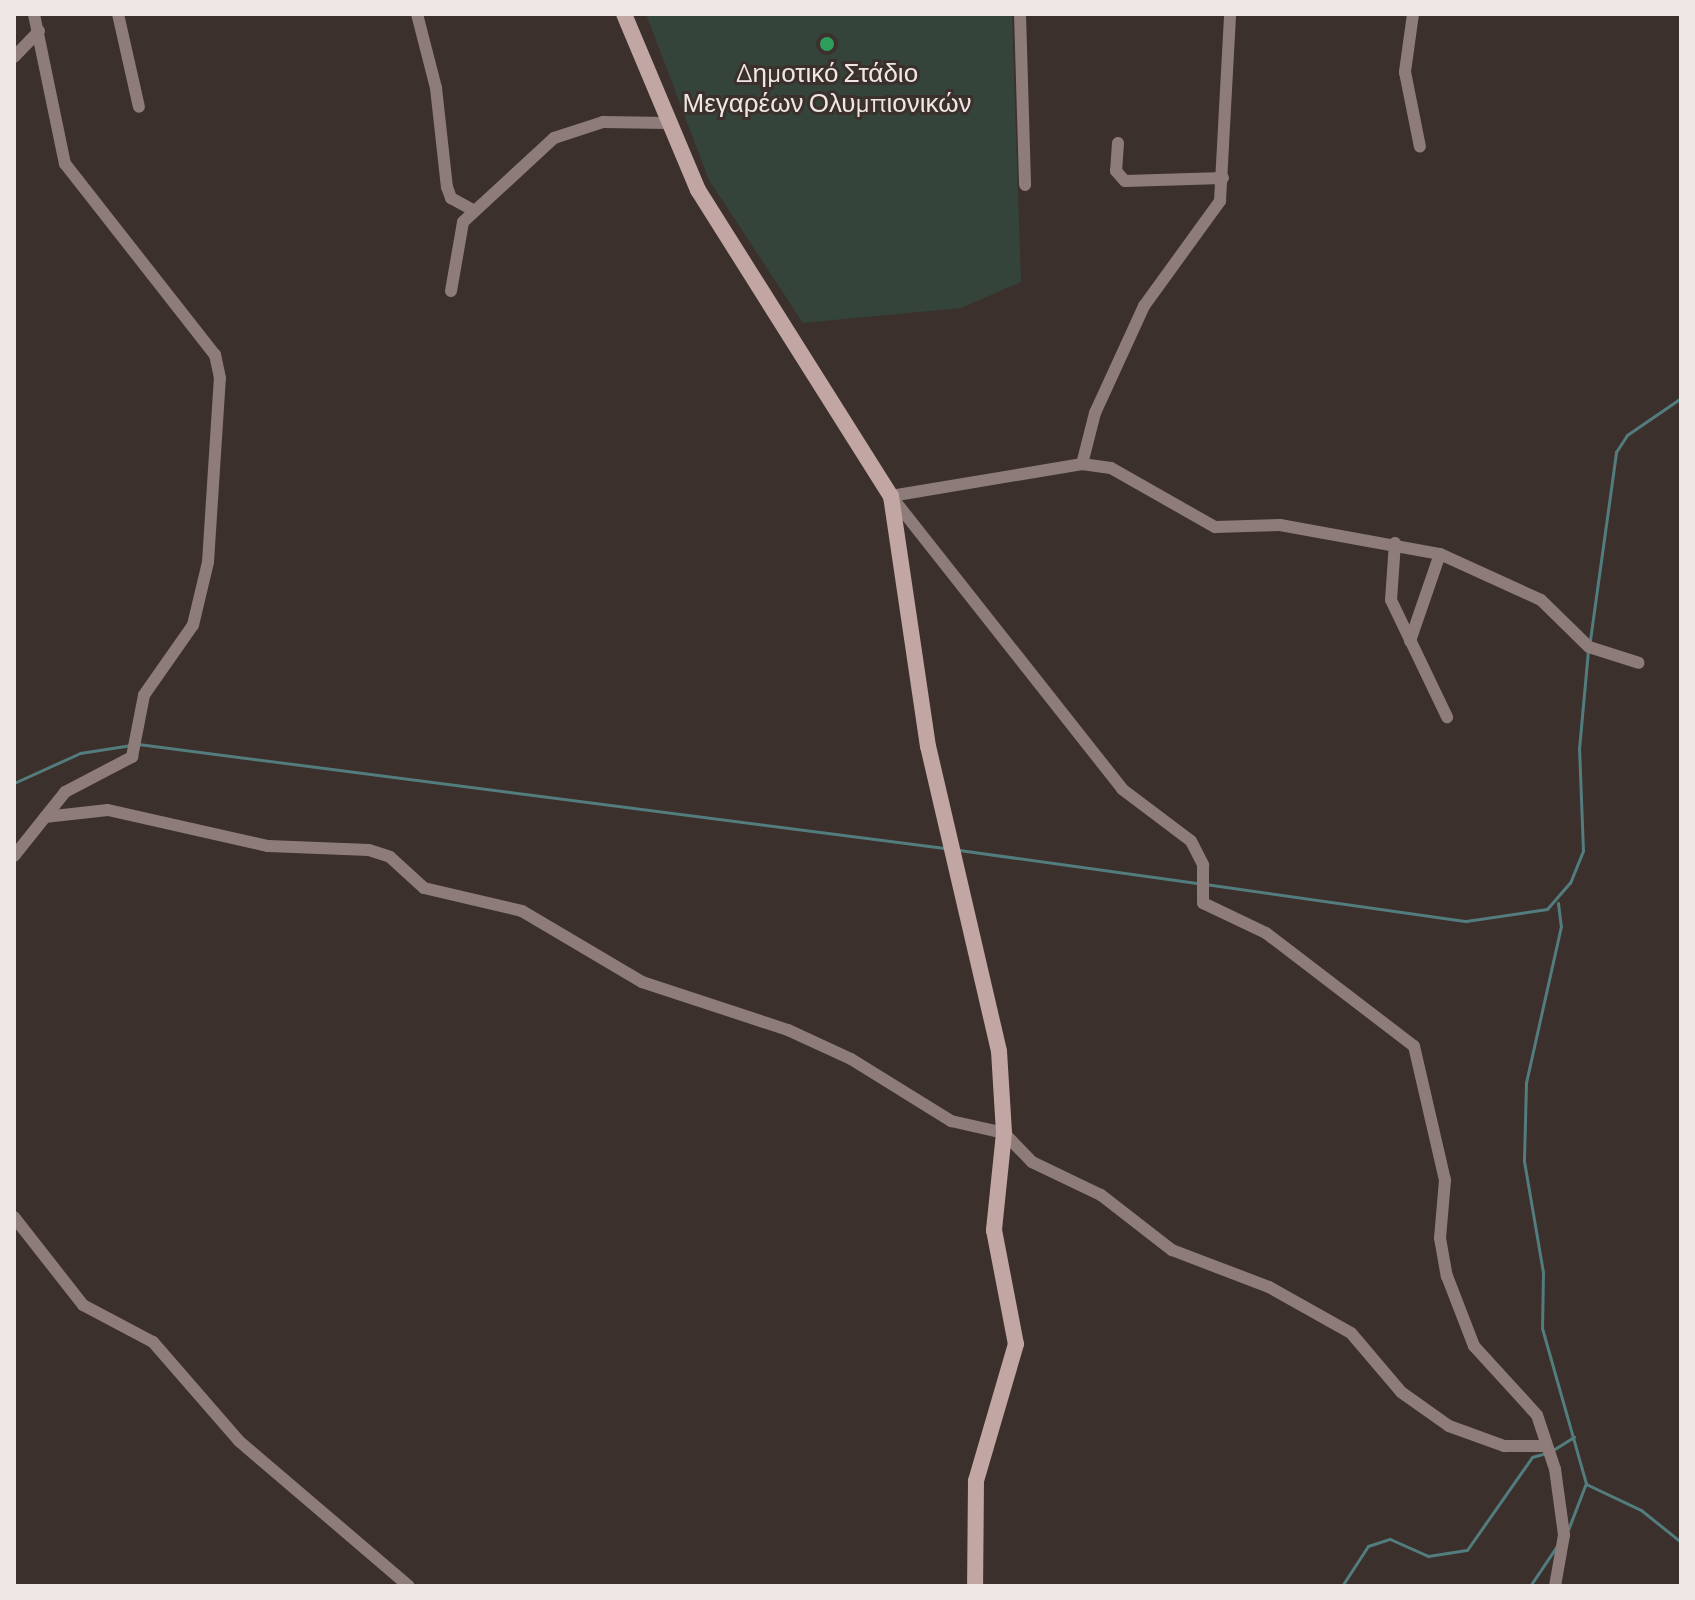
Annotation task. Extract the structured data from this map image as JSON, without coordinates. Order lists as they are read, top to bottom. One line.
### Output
{"places":["Δημοτικό Στάδιο Μεγαρέων Ολυμπιονικών"]}
